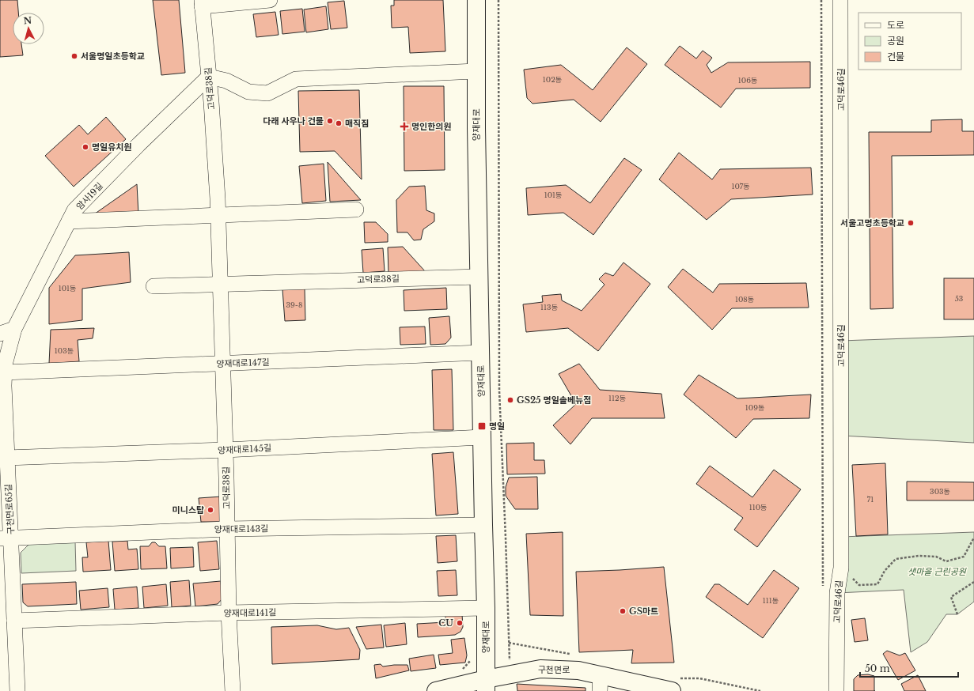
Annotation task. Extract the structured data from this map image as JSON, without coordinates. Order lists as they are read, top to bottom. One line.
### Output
{"streets":{"main road":["양재대로","구천면로"],"street":["고덕로38길","고덕로46길","암사19길","양재대로147길","양재대로145길","구천면로65길","양재대로143길","양재대로141길"]},"crossings":[["고덕로38길","양재대로"],["고덕로38길","암사19길"],["고덕로38길","양재대로147길"],["고덕로38길","양재대로145길"],["고덕로38길","양재대로143길"],["고덕로38길","양재대로141길"],["양재대로","양재대로147길"],["양재대로","양재대로145길"],["양재대로","양재대로143길"],["양재대로","양재대로141길"],["양재대로","구천면로"],["암사19길","구천면로65길"],["양재대로147길","구천면로65길"],["양재대로145길","구천면로65길"],["구천면로65길","양재대로143길"],["구천면로65길","양재대로141길"]],"parks":["샛마을 근린공원"],"places":{"other":["서울명일초등학교","다래 사우나 건물","매직짐","명일유치원","서울고명초등학교","GS25 명일솔베뉴점","미니스탑","GS마트","CU"],"health":["명인한의원"],"transit":["명일"]},"house_numbers":["102동","106동","107동","101동","101동","53","108동","39-8","113동","103동","112동","109동","303동","71","110동","111동"],"legend":["도로","공원","건물"],"scale_bar":"50 m","north":"top"}
